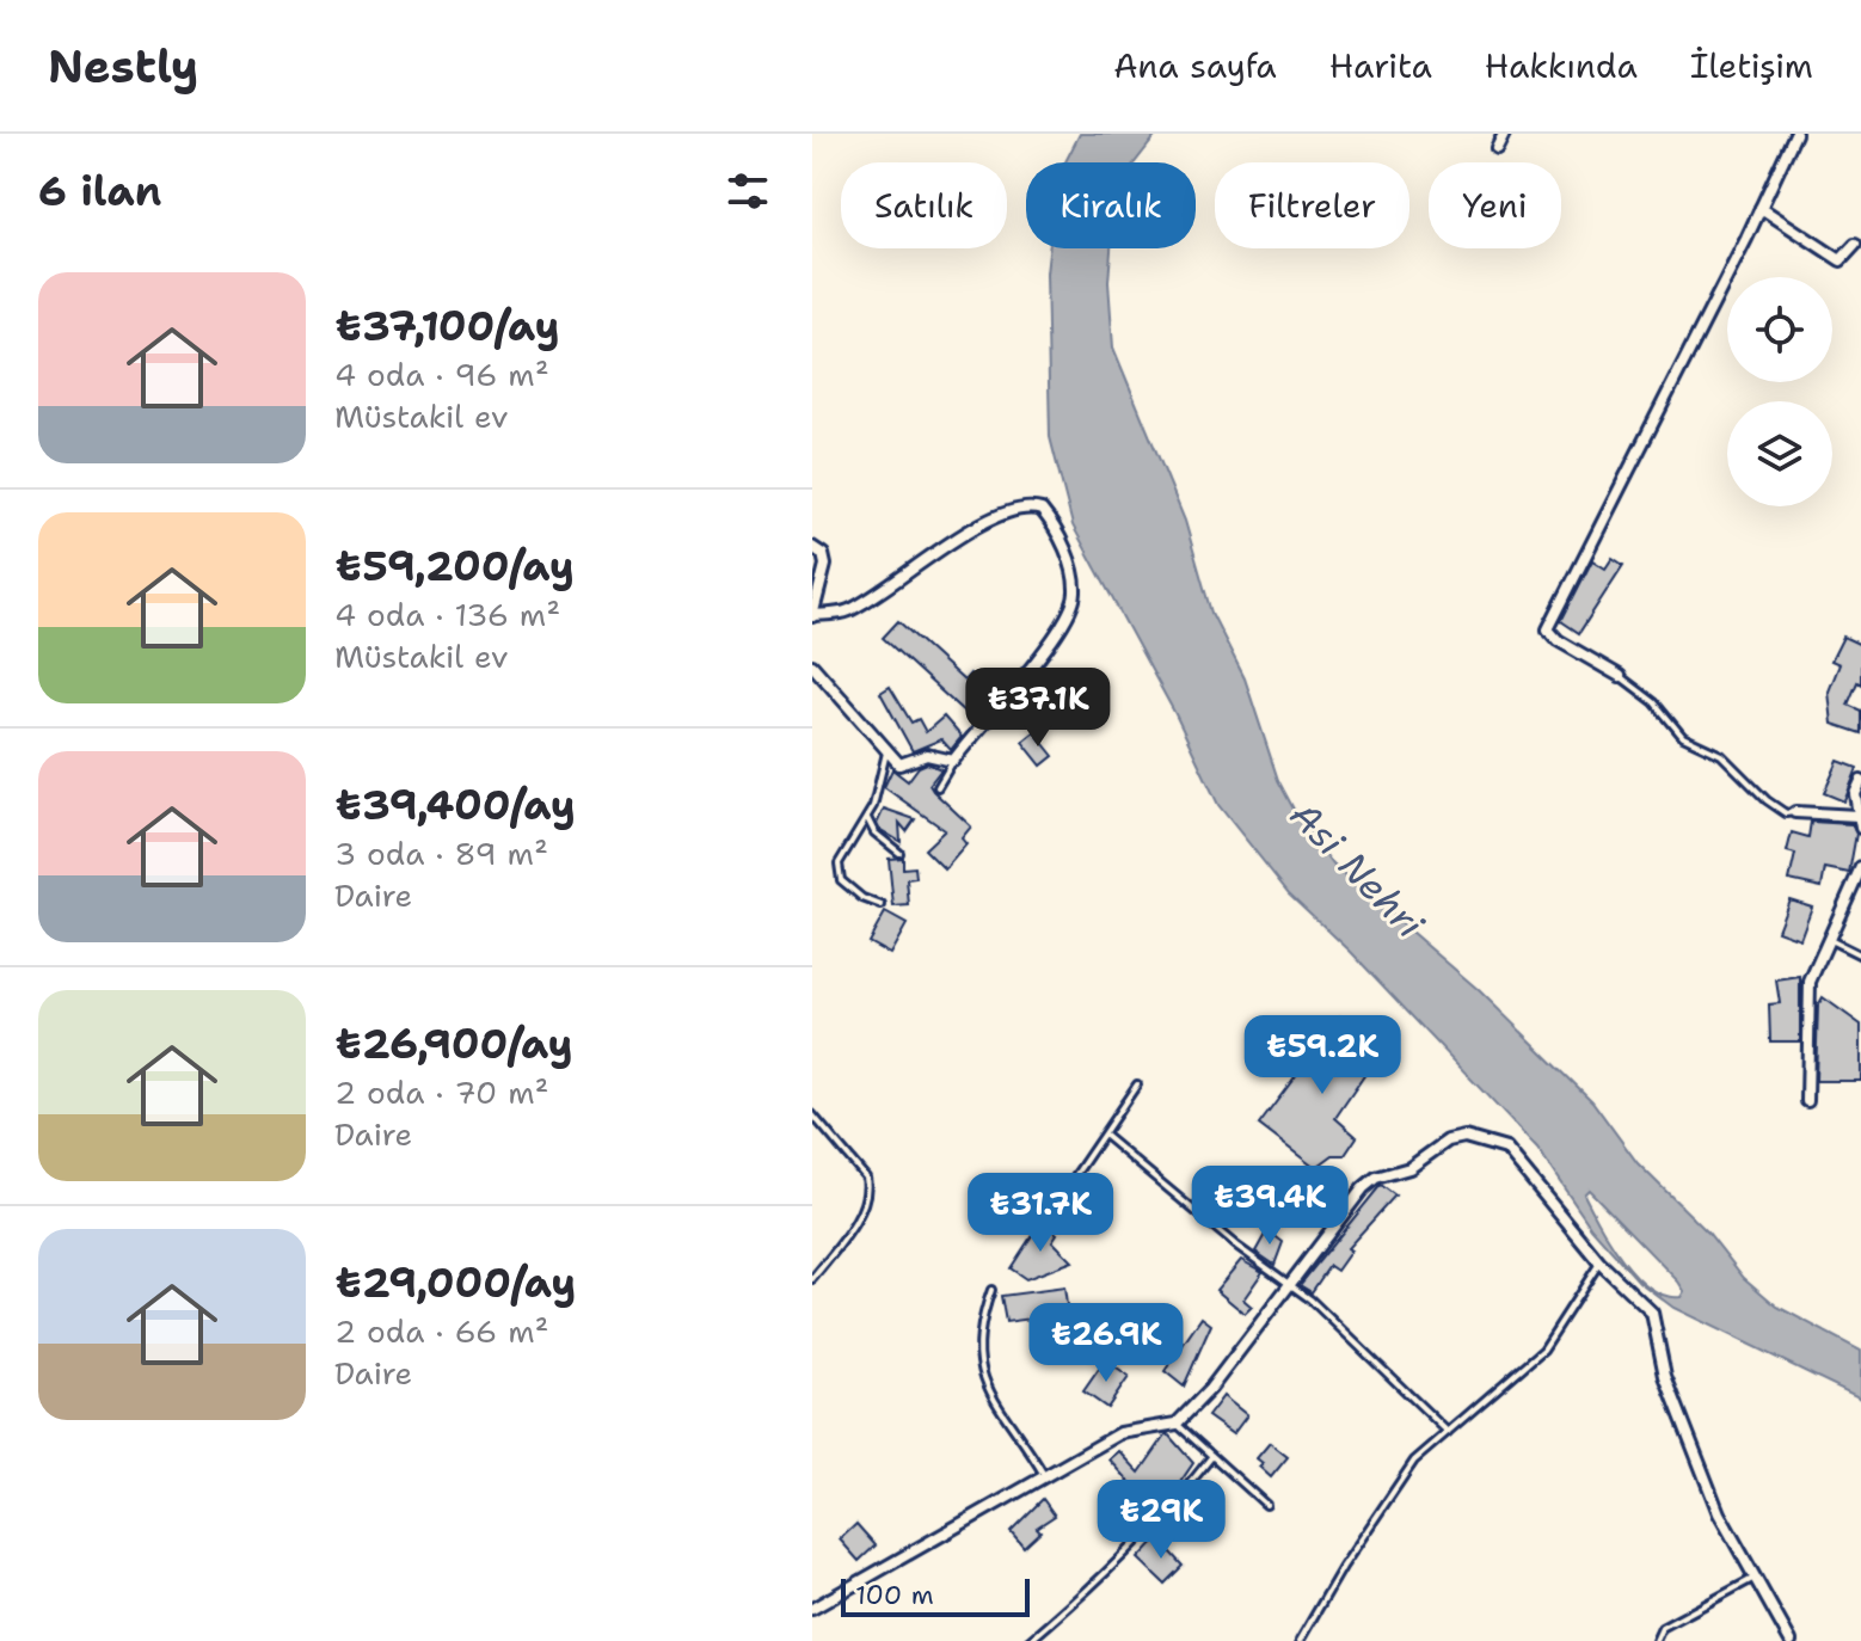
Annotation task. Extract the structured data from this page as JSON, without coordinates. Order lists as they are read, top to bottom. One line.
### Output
{"water":["Asi Nehri"],"scale_bar":"100 m","page":{"header":"Nestly","nav":["Ana sayfa","Harita","Hakkında","İletişim"],"heading":"6 ilan","chip":["Satılık","Kiralık","Filtreler","Yeni"],"list":[{"name":"₺37,100/ay","note":"4 oda · 96 m² · Müstakil ev"},{"name":"₺59,200/ay","note":"4 oda · 136 m² · Müstakil ev"},{"name":"₺39,400/ay","note":"3 oda · 89 m² · Daire"},{"name":"₺26,900/ay","note":"2 oda · 70 m² · Daire"},{"name":"₺29,000/ay","note":"2 oda · 66 m² · Daire"}],"price":["₺37.1K","₺59.2K","₺39.4K","₺31.7K","₺26.9K","₺29K"],"scale":"100 m"}}
